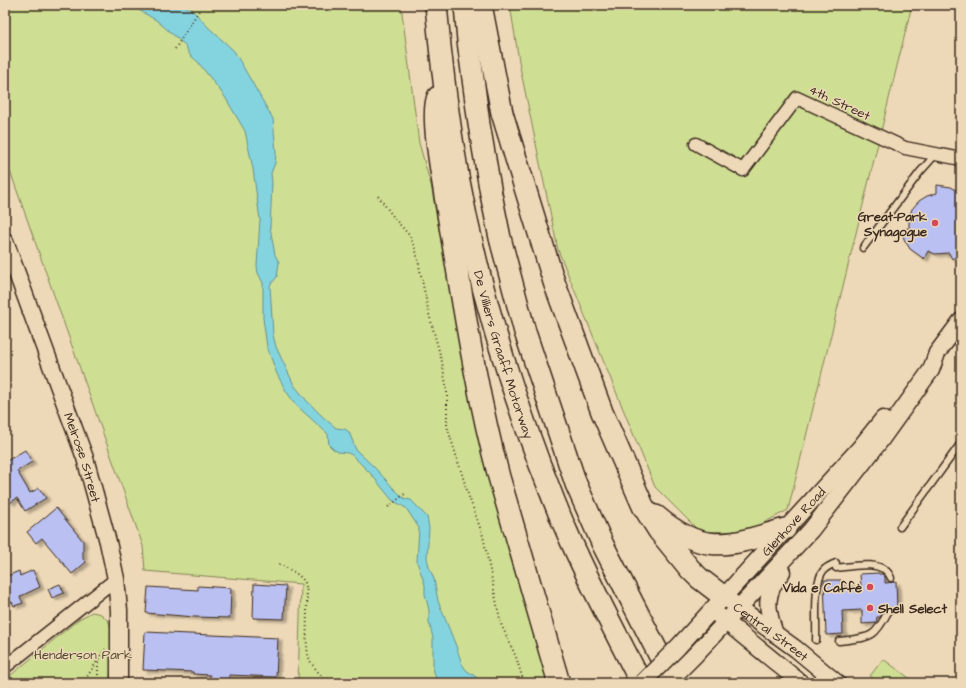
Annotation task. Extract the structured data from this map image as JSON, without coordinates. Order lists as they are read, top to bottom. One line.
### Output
{"streets":{"highway":["De Villiers Graaff Motorway"],"main road":["Melrose Street","Glenhove Road","Central Street"],"street":["4th Street"]},"crossings":[["De Villiers Graaff Motorway","Glenhove Road"],["Glenhove Road","Central Street"]],"parks":["Henderson Park"],"places":["Great-Park Synagogue","Vida e Caffè","Shell Select"]}
